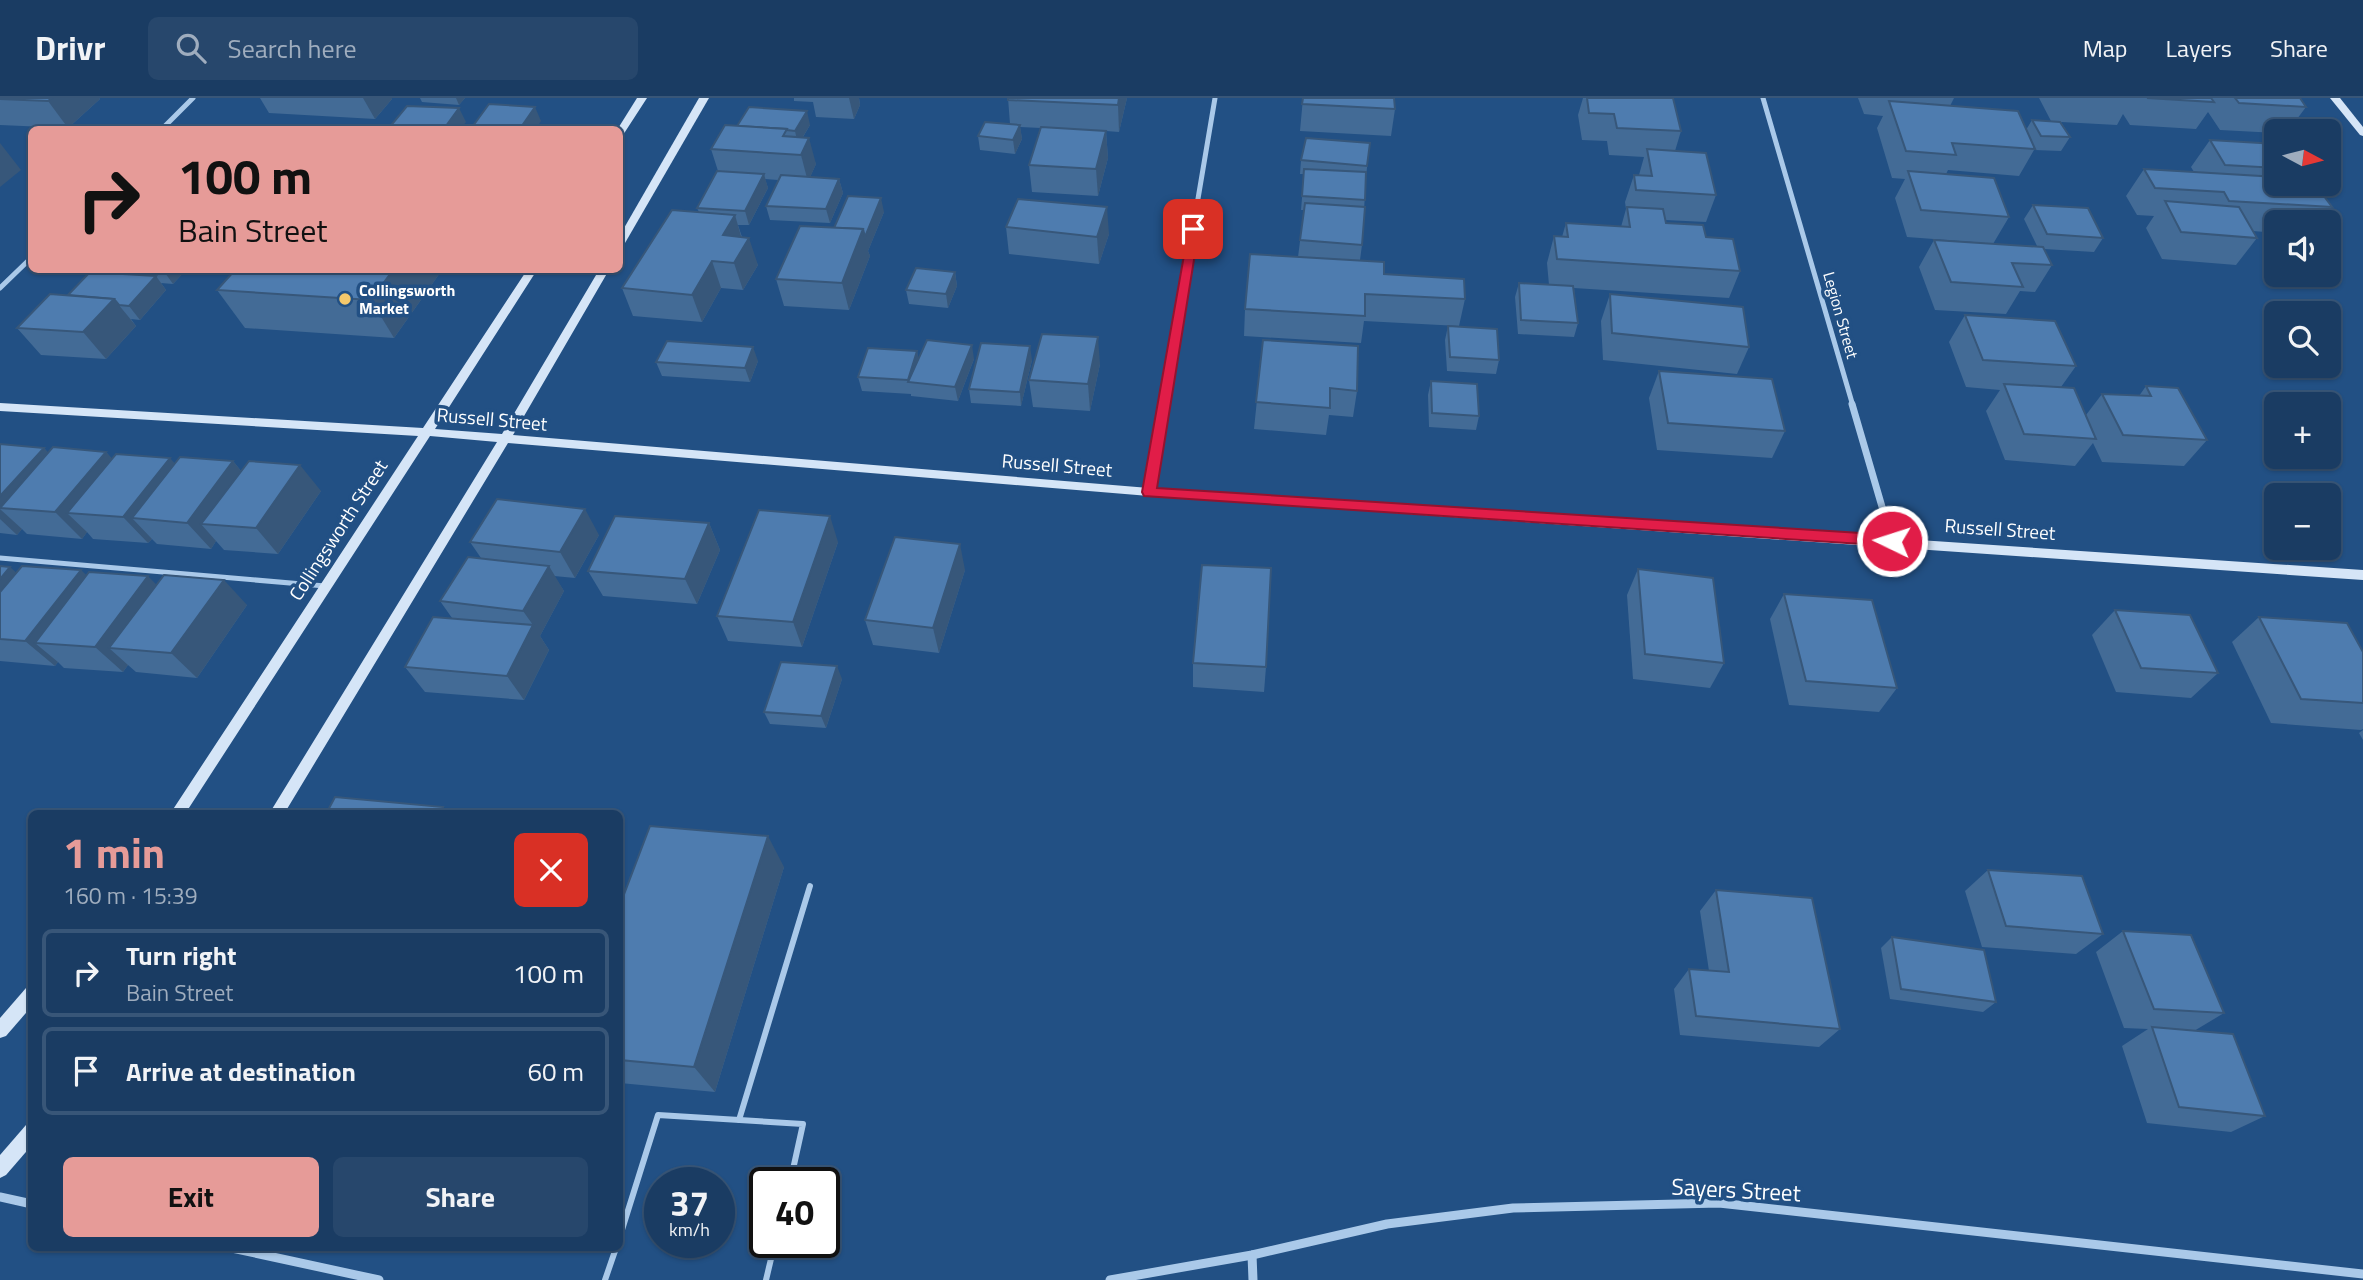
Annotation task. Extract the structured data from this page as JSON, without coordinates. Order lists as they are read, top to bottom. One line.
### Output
{"streets":{"street":["Legion Street","Russell Street","Collingsworth Street","Sayers Street"]},"crossings":[["Legion Street","Russell Street"],["Russell Street","Collingsworth Street"]],"places":["Collingsworth Market"],"north":"right","page":{"header":"Drivr","search":"Search here","nav":["Map","Layers","Share"],"map_buttons":["+","−"],"turn":["100 m","Bain Street"],"heading":["1 min","160 m · 15:39"],"list":[{"name":"Turn right","note":"Bain Street","value":"100 m"},{"name":"Arrive at destination","value":"60 m"}],"buttons":["Exit","Share"],"speed":"37 km/h","limit":"40"}}
